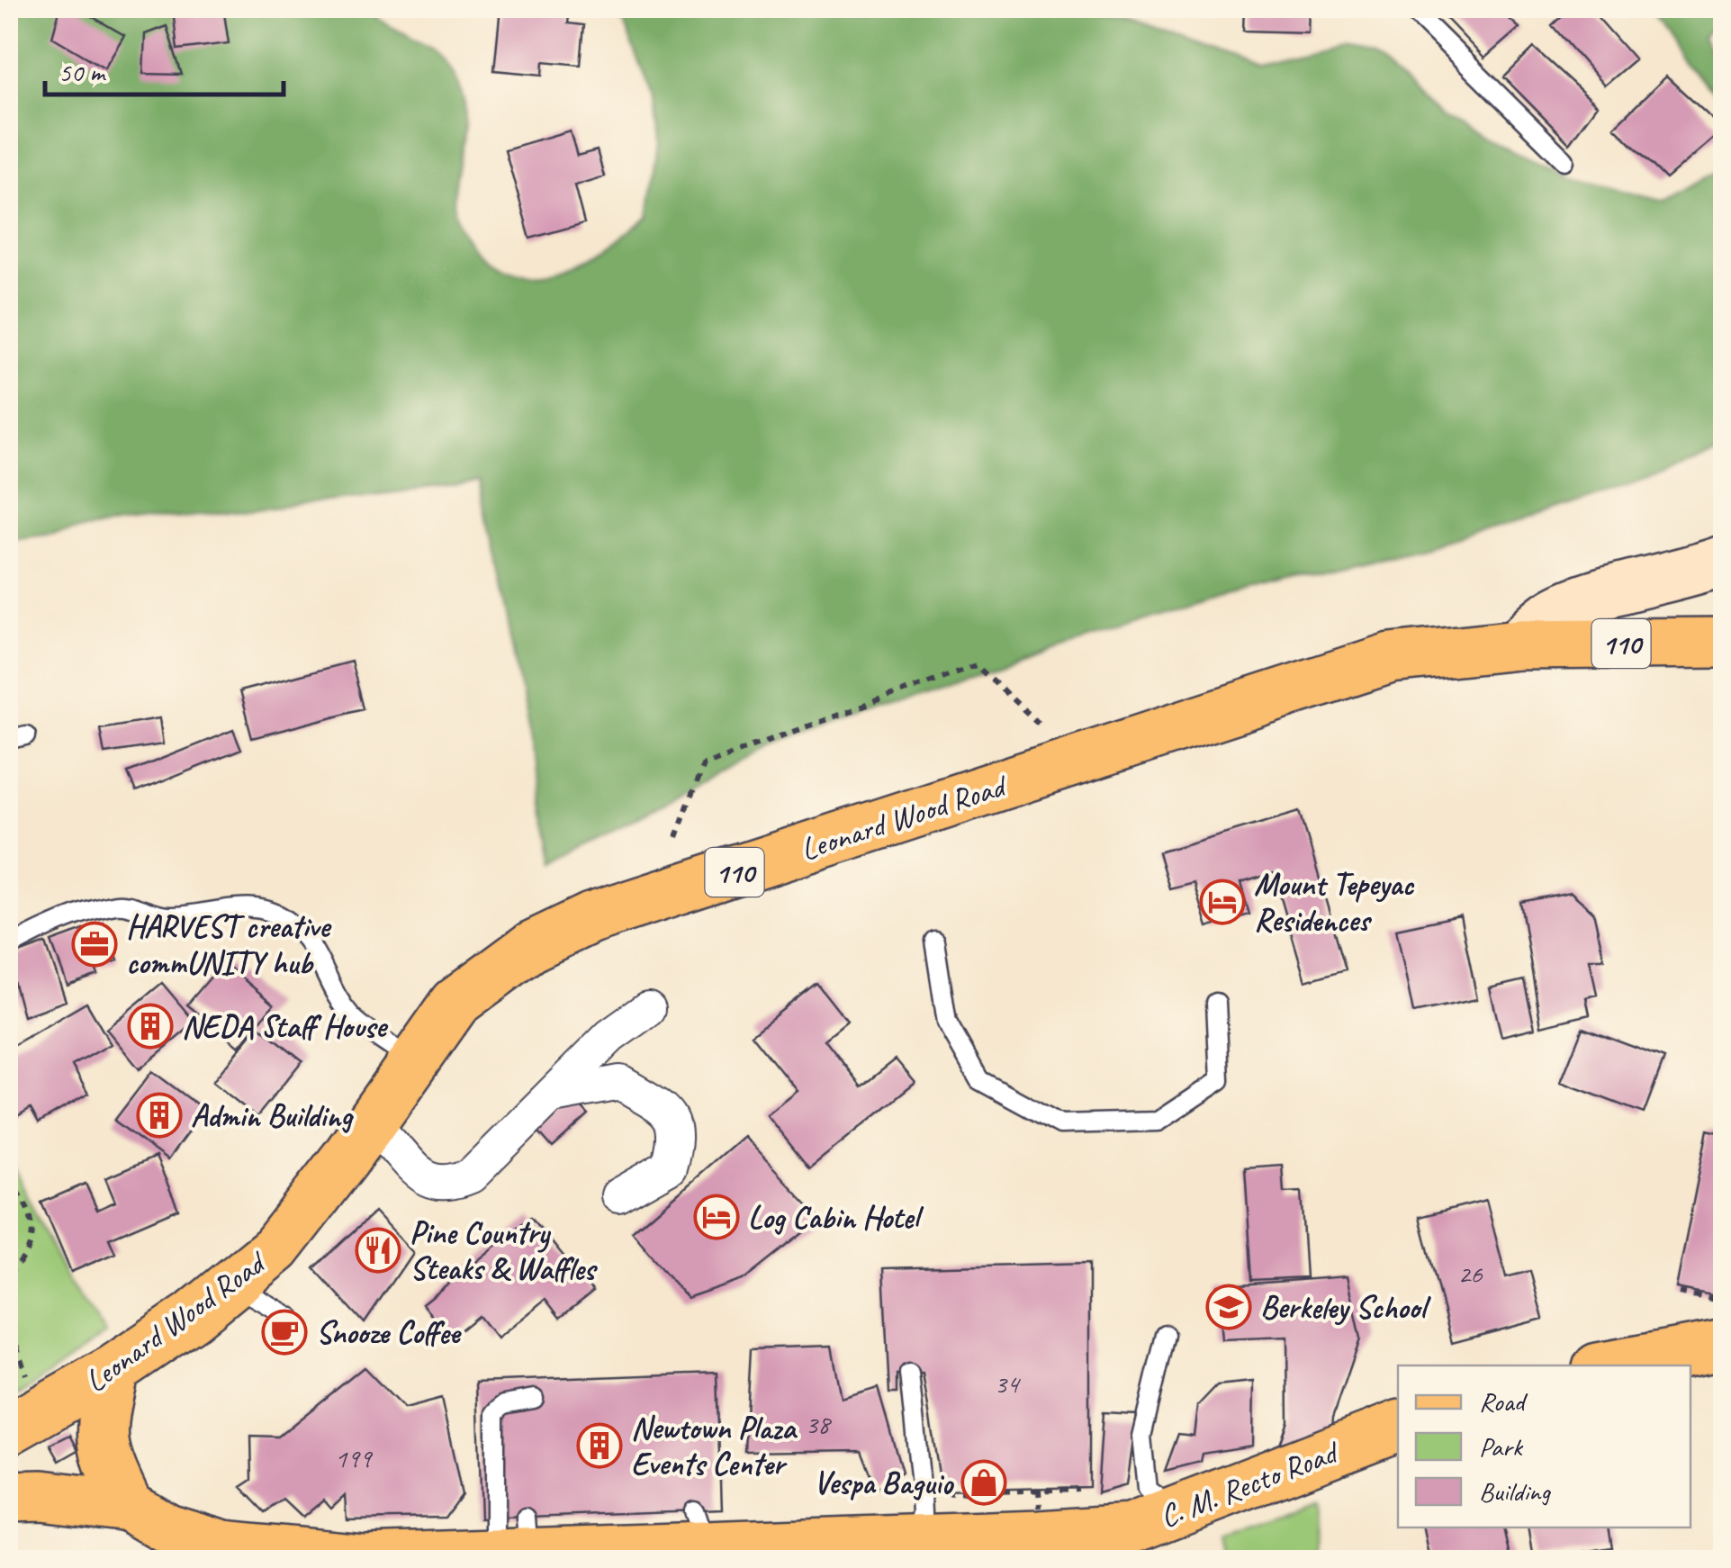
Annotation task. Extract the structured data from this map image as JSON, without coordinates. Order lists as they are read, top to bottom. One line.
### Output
{"streets":{"main road":["110","Leonard Wood Road","C. M. Recto Road"]},"places":{"hotel":["Mount Tepeyac Residences","Log Cabin Hotel"],"office":["HARVEST creative commUNITY hub"],"building":["NEDA Staff House","Admin Building","Newtown Plaza Events Center"],"restaurant":["Pine Country Steaks & Waffles"],"school or university":["Berkeley School"],"cafe":["Snooze Coffee"],"shop":["Vespa Baguio"]},"house_numbers":["26","34","38","199"],"legend":["Road","Park","Building"],"scale_bar":"50 m"}
